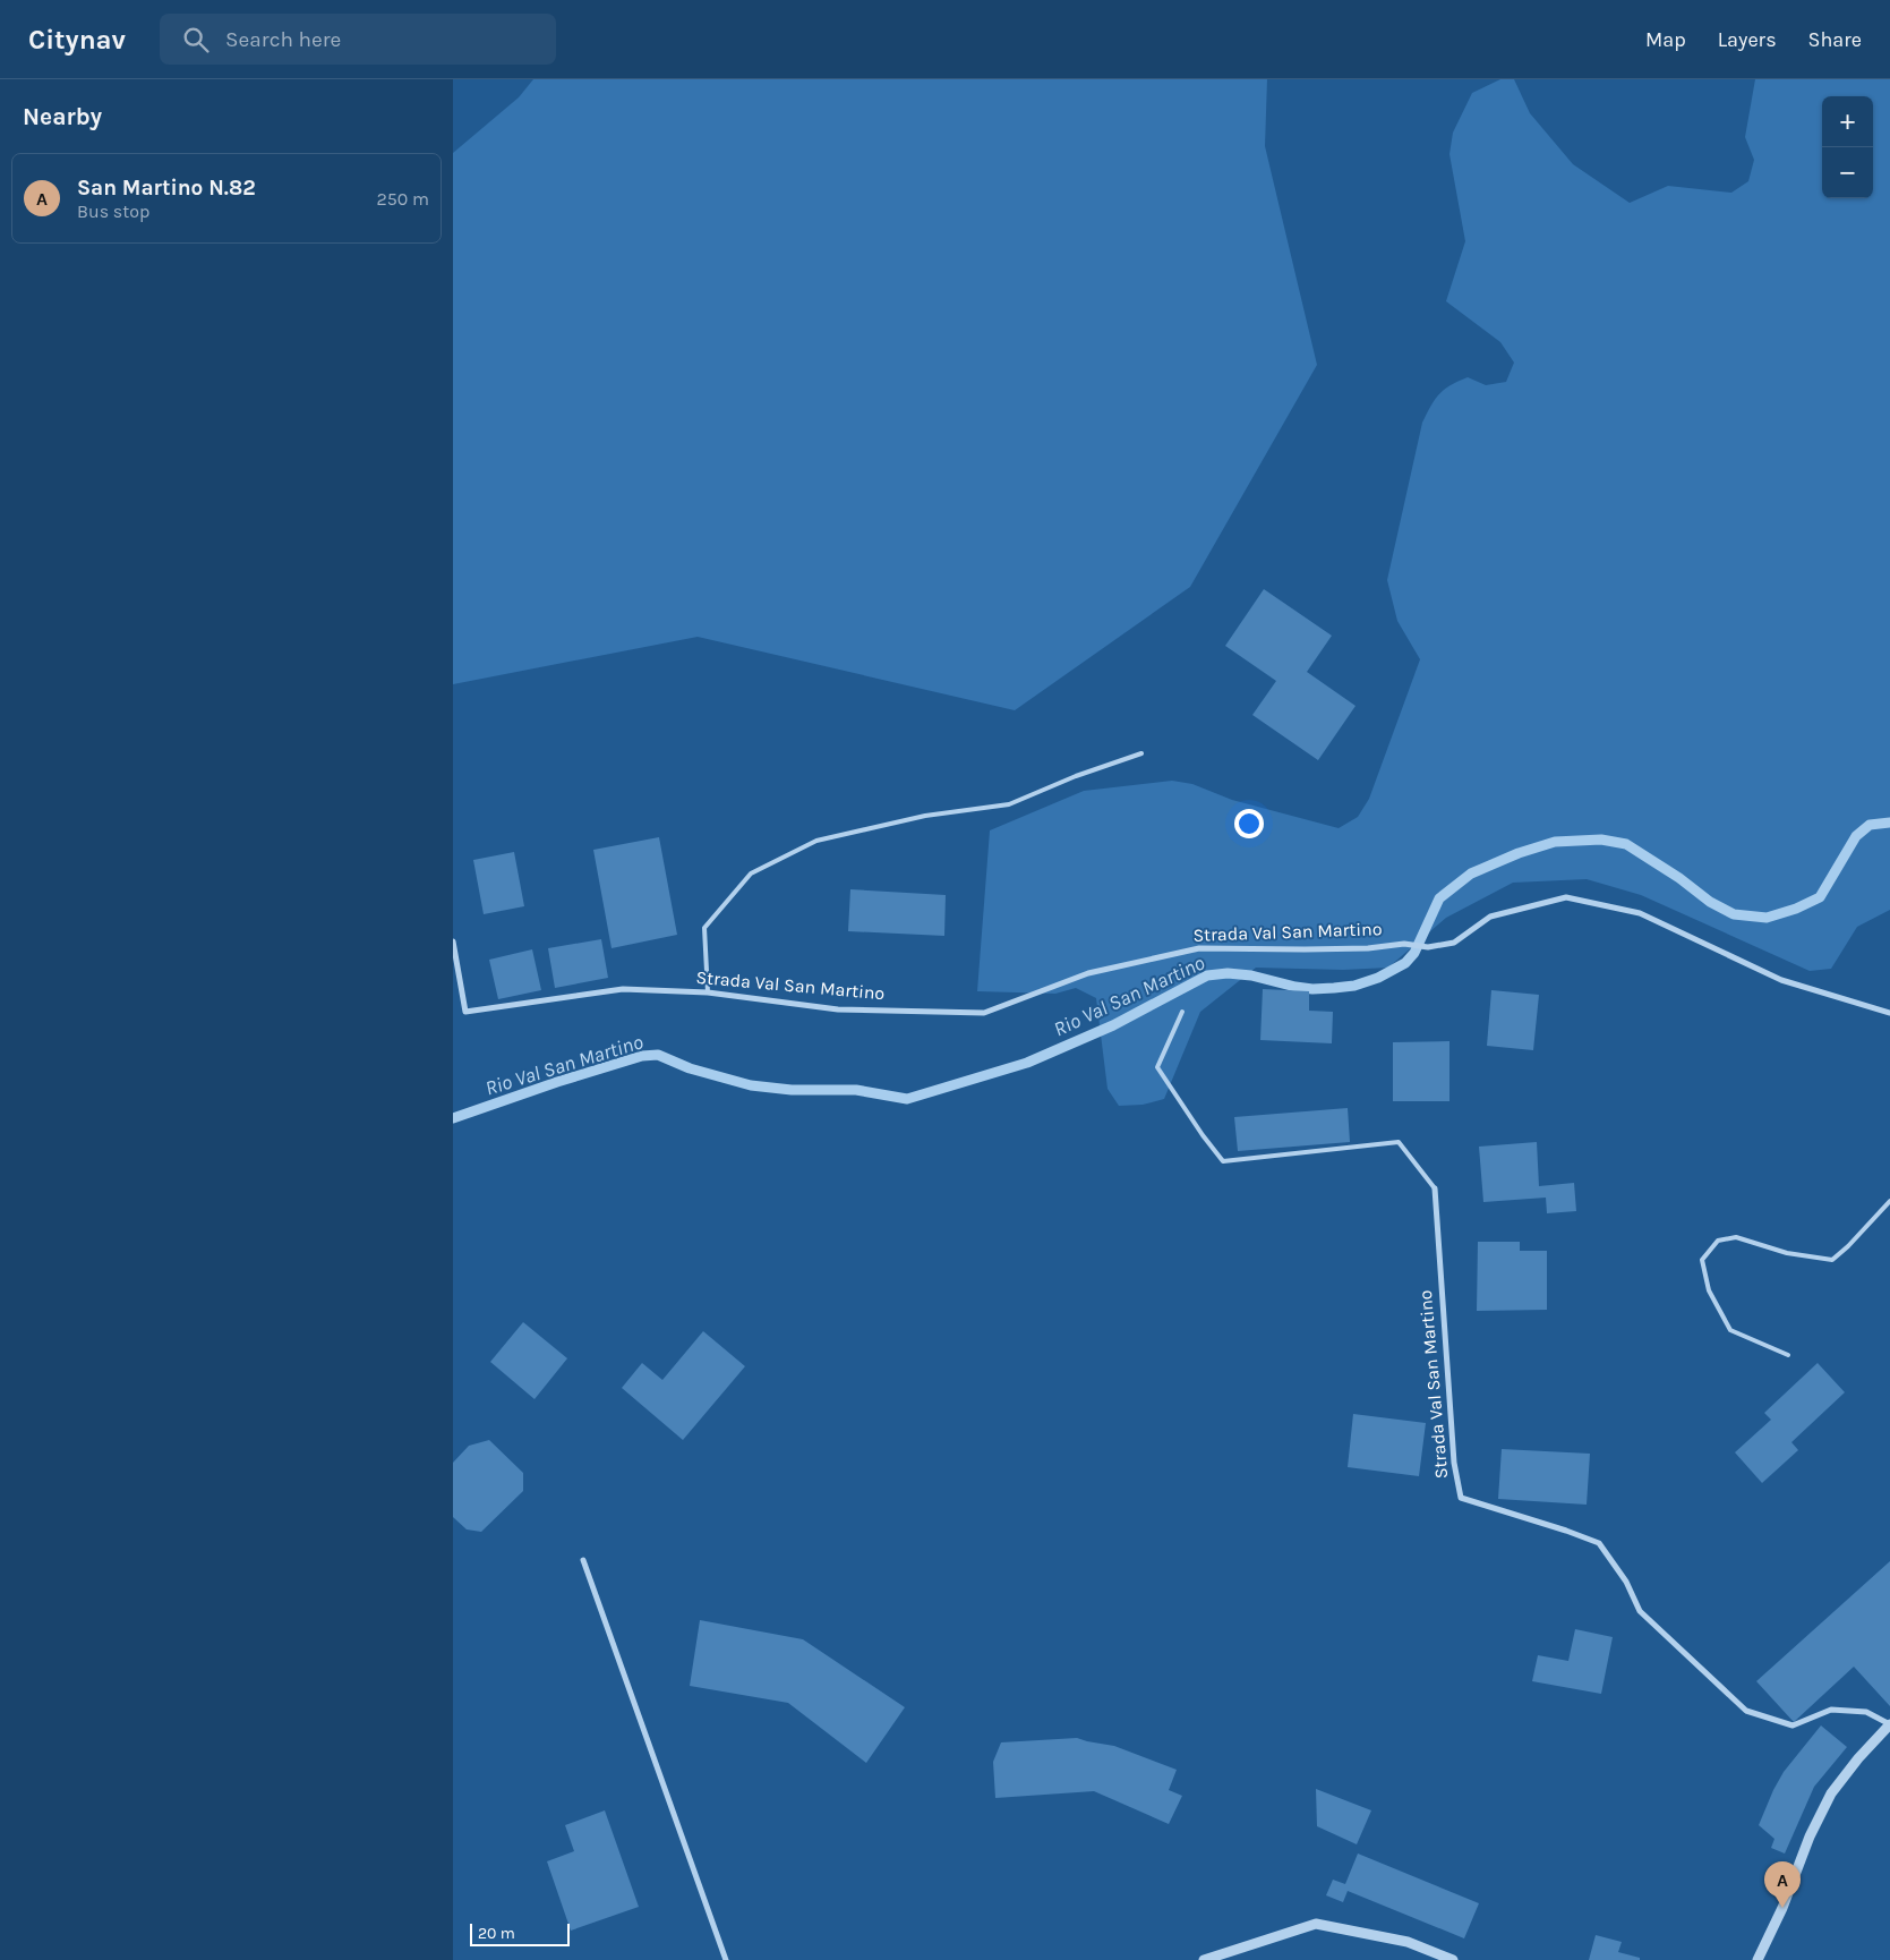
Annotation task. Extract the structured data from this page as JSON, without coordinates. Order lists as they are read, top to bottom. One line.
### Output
{"streets":{"street":["Strada Val San Martino"]},"water":["Rio Val San Martino"],"scale_bar":"20 m","page":{"header":"Citynav","search":"Search here","nav":["Map","Layers","Share"],"heading":"Nearby","map_buttons":["+","−"],"list":[{"mark":"A","name":"San Martino N.82","note":"Bus stop","value":"250 m"}],"pins":"A","scale":"20 m"}}
